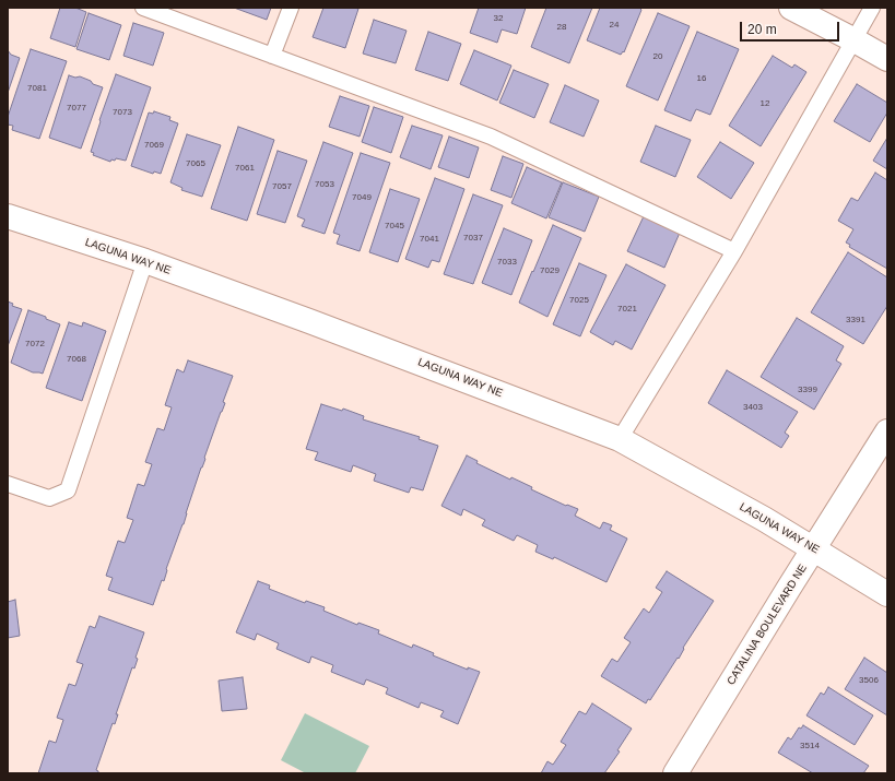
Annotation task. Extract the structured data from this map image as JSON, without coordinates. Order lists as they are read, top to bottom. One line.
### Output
{"streets":{"street":["LAGUNA WAY NE","CATALINA BOULEVARD NE"]},"crossings":[["LAGUNA WAY NE","CATALINA BOULEVARD NE"]],"house_numbers":["32","24","28","20","16","7081","12","7077","7073","7069","7065","7061","7053","7057","7049","7045","7037","7041","7033","7029","7025","7021","3391","7072","7068","3399","3403","3506","3514"],"scale_bar":"20 m"}
